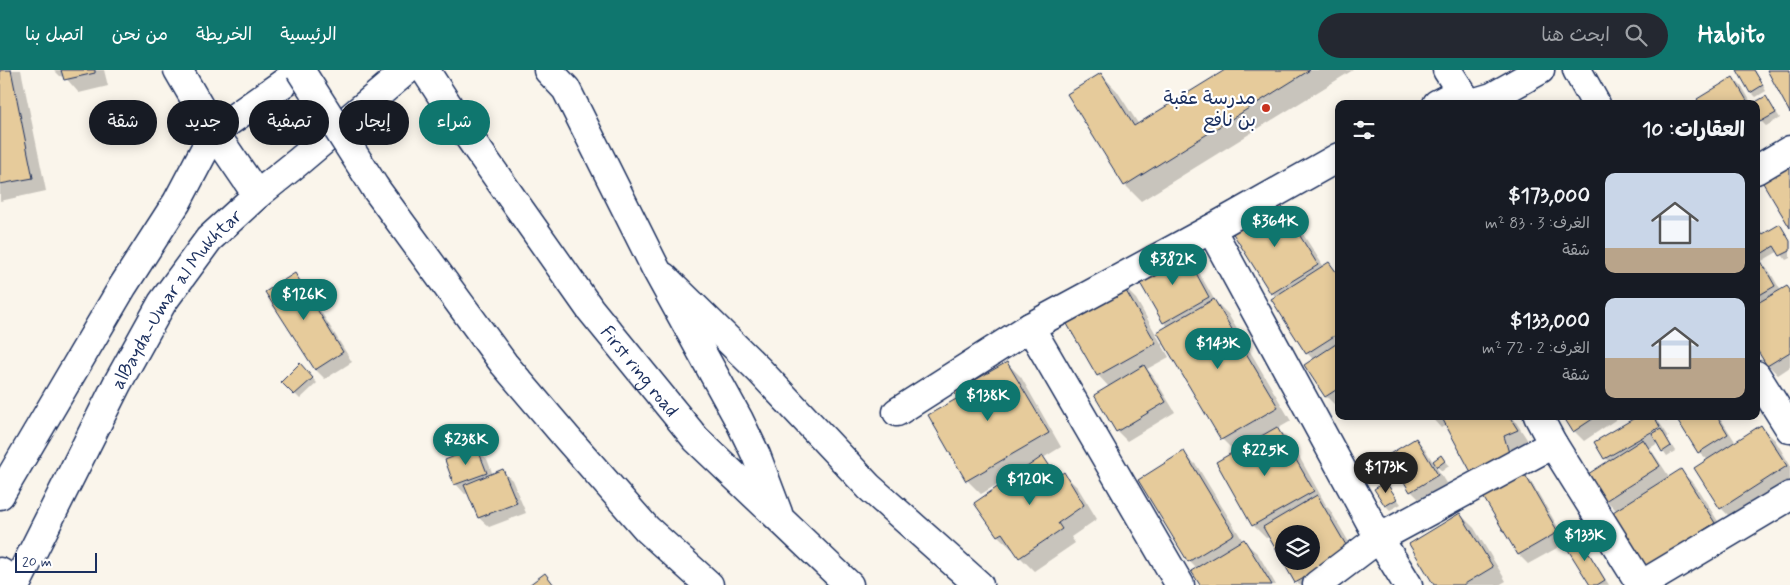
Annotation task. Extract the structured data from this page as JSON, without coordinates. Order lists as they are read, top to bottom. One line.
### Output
{"streets":{"main road":["alBayda-Umar al Mukhtar","First ring road"]},"places":["مدرسة عقبة بن نافع"],"scale_bar":"20 m","page":{"header":"Habito","search":"ابحث هنا","nav":["الرئيسية","الخريطة","من نحن","اتصل بنا"],"chip":["شراء","إيجار","تصفية","جديد","شقة"],"heading":"العقارات: 10","list":[{"name":"$173,000","note":"الغرف: 3 · 83 m² · شقة"},{"name":"$133,000","note":"الغرف: 2 · 72 m² · شقة"}],"price":["$364K","$382K","$126K","$143K","$138K","$238K","$225K","$173K","$120K","$133K"],"scale":"20 m"}}
